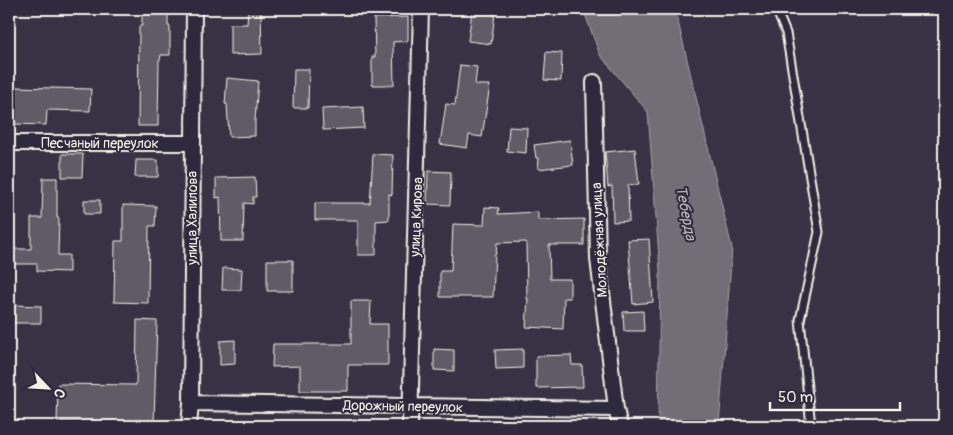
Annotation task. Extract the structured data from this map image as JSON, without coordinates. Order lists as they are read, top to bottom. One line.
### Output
{"streets":{"street":["Песчаный переулок","улица Кирова","улица Халилова","Молодёжная улица","Дорожный переулок"]},"crossings":[["Песчаный переулок","улица Халилова"],["улица Кирова","Дорожный переулок"],["улица Халилова","Дорожный переулок"],["Молодёжная улица","Дорожный переулок"]],"water":["Теберда"],"scale_bar":"50 m","north":"bottom right"}
